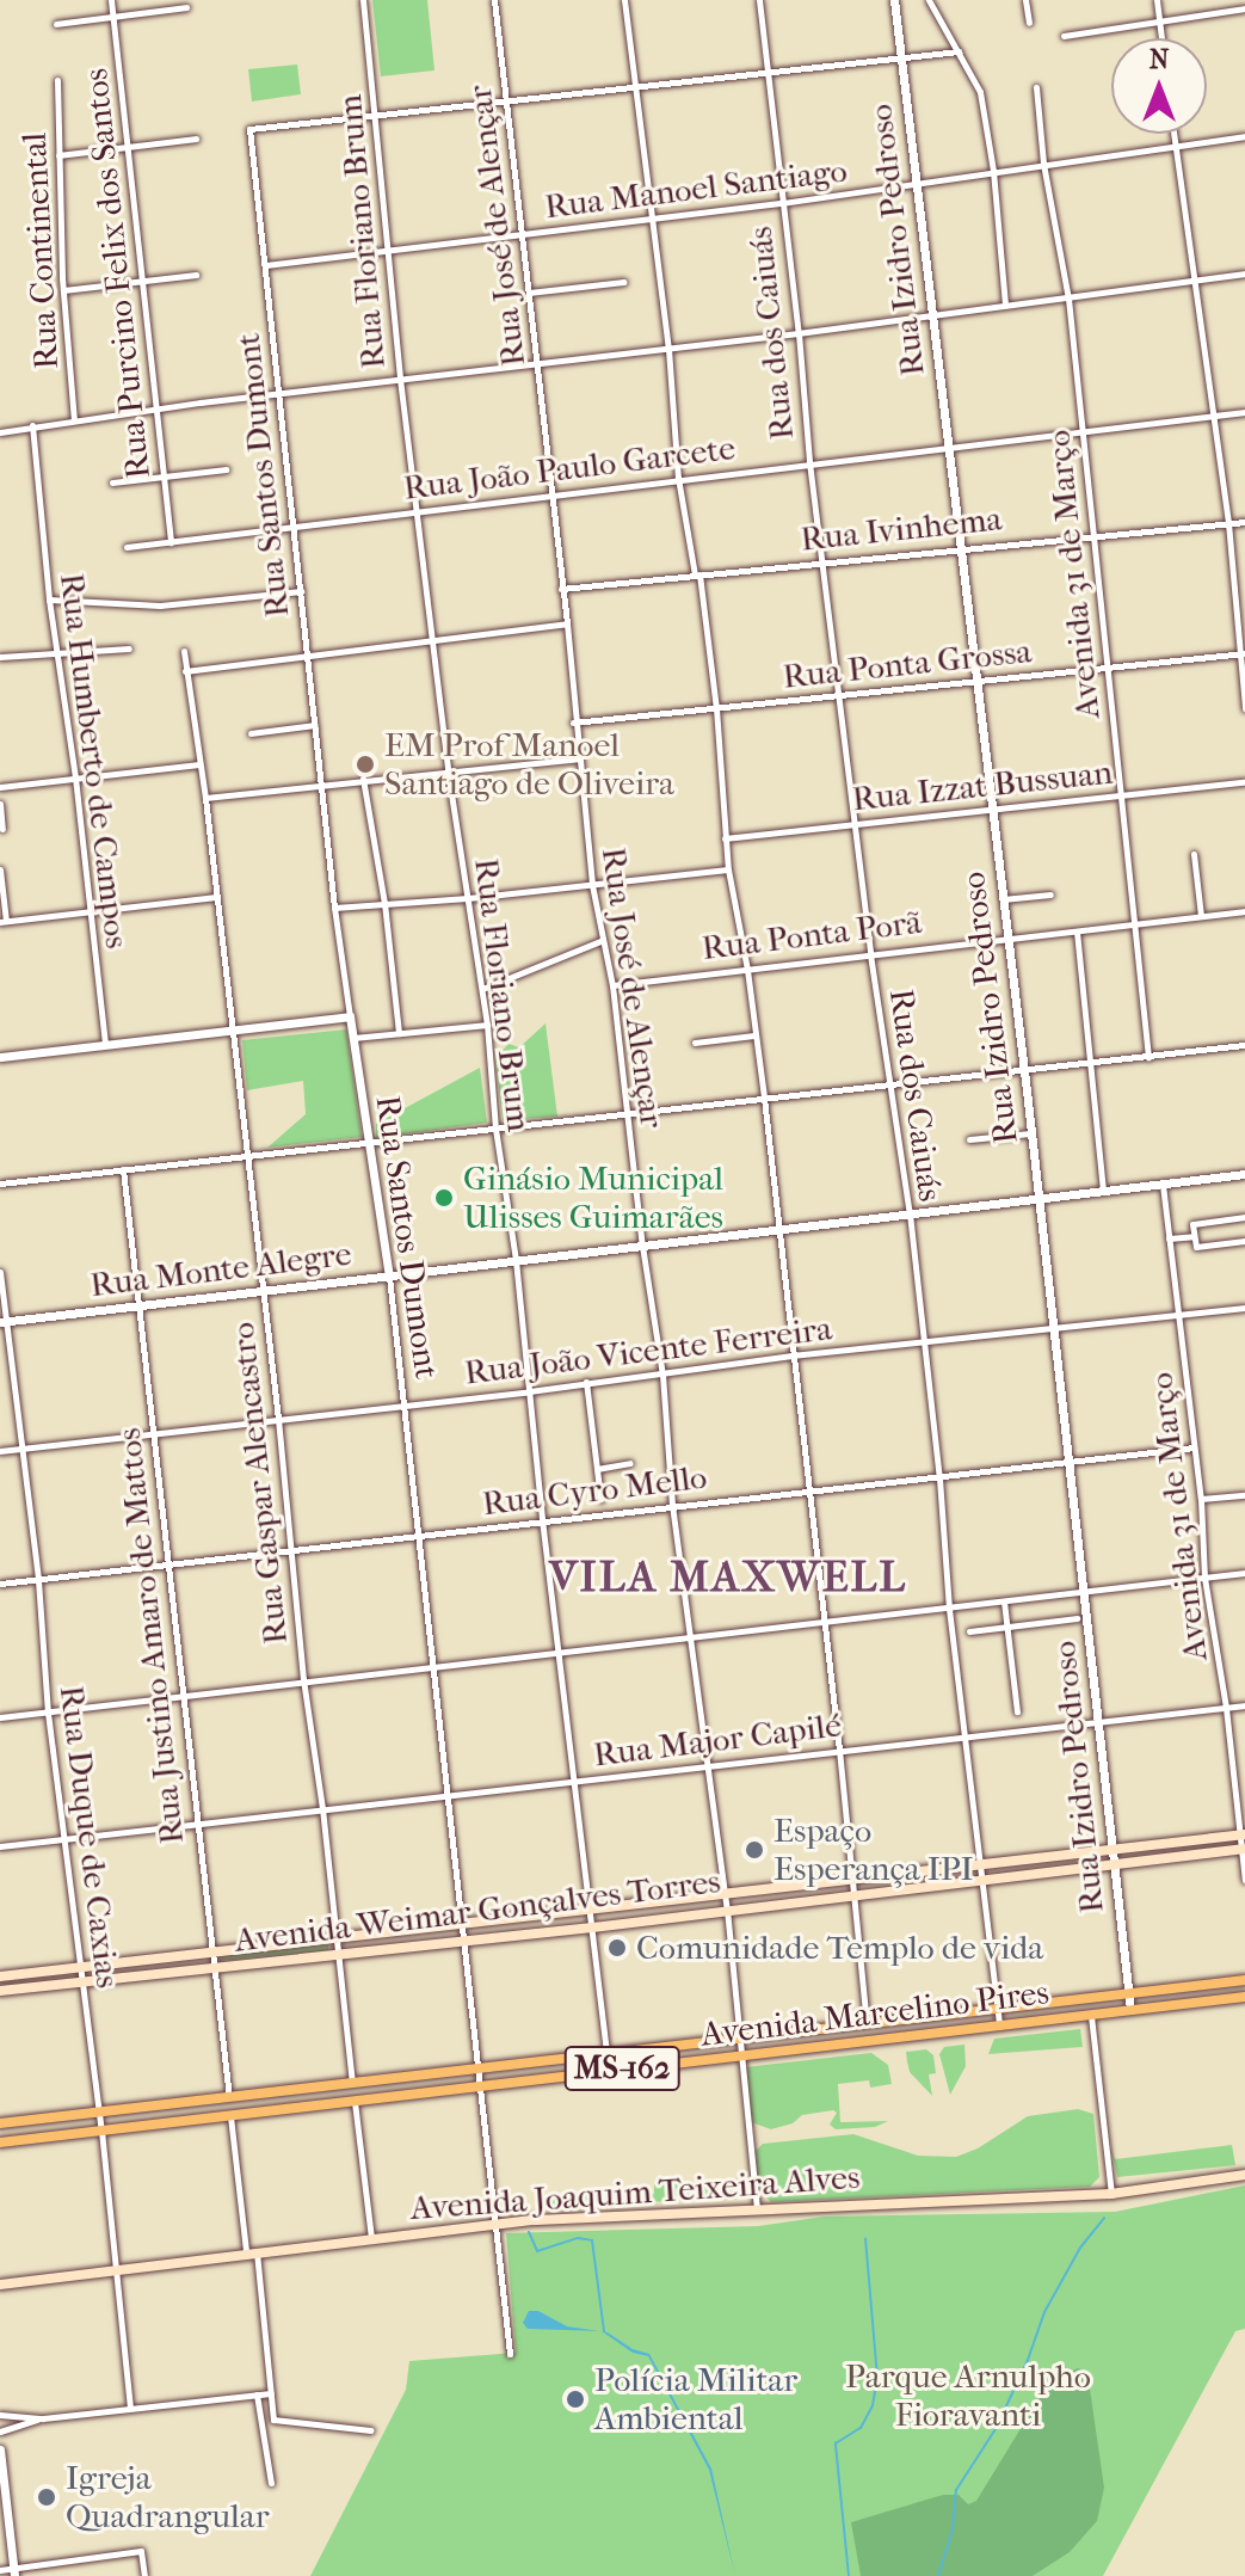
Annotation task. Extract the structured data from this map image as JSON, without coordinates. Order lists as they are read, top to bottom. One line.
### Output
{"streets":{"main road":["Avenida Weimar Gonçalves Torres","Avenida Marcelino Pires","MS-162","Avenida Joaquim Teixeira Alves"],"street":["Rua Manoel Santiago","Rua José de Alençar","Rua Floriano Brum","Rua Izidro Pedroso","Rua Continental","Rua Purcino Felix dos Santos","Rua dos Caiuás","Rua João Paulo Garcete","Rua Santos Dumont","Rua Ivinhema","Avenida 31 de Março","Rua Ponta Grossa","Rua Humberto de Campos","Rua Izzat Bussuan","Rua Ponta Porã","Rua Monte Alegre","Rua João Vicente Ferreira","Rua Gaspar Alencastro","Rua Cyro Mello","Rua Justino Amaro de Mattos","Rua Major Capilé","Rua Duque de Caxias"]},"crossings":[["Rua Manoel Santiago","Rua José de Alençar"],["Rua Manoel Santiago","Rua Floriano Brum"],["Rua Manoel Santiago","Rua Izidro Pedroso"],["Rua Manoel Santiago","Rua dos Caiuás"],["Rua Manoel Santiago","Rua Santos Dumont"],["Rua Manoel Santiago","Avenida 31 de Março"],["Rua José de Alençar","Rua João Paulo Garcete"],["Rua José de Alençar","Rua Ivinhema"],["Rua José de Alençar","Rua Ponta Grossa"],["Rua José de Alençar","Rua Ponta Porã"],["Rua José de Alençar","Rua Monte Alegre"],["Rua José de Alençar","Rua João Vicente Ferreira"],["Rua José de Alençar","Rua Cyro Mello"],["Rua José de Alençar","Rua Major Capilé"],["Rua José de Alençar","Avenida Weimar Gonçalves Torres"],["Rua José de Alençar","Avenida Marcelino Pires"],["Rua José de Alençar","Avenida Joaquim Teixeira Alves"],["Rua Floriano Brum","Rua João Paulo Garcete"],["Rua Floriano Brum","Rua Santos Dumont"],["Rua Floriano Brum","Rua Monte Alegre"],["Rua Floriano Brum","Rua João Vicente Ferreira"],["Rua Floriano Brum","Rua Cyro Mello"],["Rua Floriano Brum","Rua Major Capilé"],["Rua Floriano Brum","Avenida Weimar Gonçalves Torres"],["Rua Floriano Brum","Avenida Marcelino Pires"],["Rua Izidro Pedroso","Rua João Paulo Garcete"],["Rua Izidro Pedroso","Rua Ivinhema"],["Rua Izidro Pedroso","Rua Ponta Grossa"],["Rua Izidro Pedroso","Rua Izzat Bussuan"],["Rua Izidro Pedroso","Rua Ponta Porã"],["Rua Izidro Pedroso","Rua Monte Alegre"],["Rua Izidro Pedroso","Rua João Vicente Ferreira"],["Rua Izidro Pedroso","Rua Cyro Mello"],["Rua Izidro Pedroso","Rua Major Capilé"],["Rua Izidro Pedroso","Avenida Weimar Gonçalves Torres"],["Rua Izidro Pedroso","Avenida Marcelino Pires"],["Rua Purcino Felix dos Santos","Rua João Paulo Garcete"],["Rua dos Caiuás","Rua João Paulo Garcete"],["Rua dos Caiuás","Rua Ivinhema"],["Rua dos Caiuás","Rua Ponta Grossa"],["Rua dos Caiuás","Rua Izzat Bussuan"],["Rua dos Caiuás","Rua Ponta Porã"],["Rua dos Caiuás","Rua Monte Alegre"],["Rua dos Caiuás","Rua João Vicente Ferreira"],["Rua dos Caiuás","Rua Cyro Mello"],["Rua dos Caiuás","Rua Major Capilé"],["Rua dos Caiuás","Avenida Weimar Gonçalves Torres"],["Rua dos Caiuás","Avenida Marcelino Pires"],["Rua João Paulo Garcete","Rua Santos Dumont"],["Rua João Paulo Garcete","Avenida 31 de Março"],["Rua Santos Dumont","Rua Monte Alegre"],["Rua Santos Dumont","Rua João Vicente Ferreira"],["Rua Santos Dumont","Rua Cyro Mello"],["Rua Santos Dumont","Rua Major Capilé"],["Rua Santos Dumont","Avenida Weimar Gonçalves Torres"],["Rua Santos Dumont","Avenida Marcelino Pires"],["Rua Santos Dumont","Avenida Joaquim Teixeira Alves"],["Rua Ivinhema","Avenida 31 de Março"],["Avenida 31 de Março","Rua Ponta Grossa"],["Avenida 31 de Março","Rua Izzat Bussuan"],["Avenida 31 de Março","Rua Ponta Porã"],["Avenida 31 de Março","Rua Monte Alegre"],["Avenida 31 de Março","Rua João Vicente Ferreira"],["Avenida 31 de Março","Rua Cyro Mello"],["Avenida 31 de Março","Rua Major Capilé"],["Avenida 31 de Março","Avenida Weimar Gonçalves Torres"],["Rua Monte Alegre","Rua Gaspar Alencastro"],["Rua Monte Alegre","Rua Justino Amaro de Mattos"],["Rua Monte Alegre","Rua Duque de Caxias"],["Rua João Vicente Ferreira","Rua Gaspar Alencastro"],["Rua João Vicente Ferreira","Rua Justino Amaro de Mattos"],["Rua João Vicente Ferreira","Rua Duque de Caxias"],["Rua Gaspar Alencastro","Rua Cyro Mello"],["Rua Gaspar Alencastro","Rua Major Capilé"],["Rua Gaspar Alencastro","Avenida Weimar Gonçalves Torres"],["Rua Gaspar Alencastro","Avenida Marcelino Pires"],["Rua Cyro Mello","Rua Justino Amaro de Mattos"],["Rua Cyro Mello","Rua Duque de Caxias"],["Rua Justino Amaro de Mattos","Rua Major Capilé"],["Rua Justino Amaro de Mattos","Avenida Weimar Gonçalves Torres"],["Rua Justino Amaro de Mattos","Avenida Marcelino Pires"],["Rua Major Capilé","Rua Duque de Caxias"],["Rua Duque de Caxias","Avenida Weimar Gonçalves Torres"],["Rua Duque de Caxias","Avenida Marcelino Pires"],["Rua Duque de Caxias","Avenida Joaquim Teixeira Alves"]],"districts":["VILA MAXWELL"],"parks":["Parque Arnulpho Fioravanti"],"places":["EM Prof Manoel Santiago de Oliveira","Ginásio Municipal Ulisses Guimarães","Espaço Esperança IPI","Comunidade Templo de vida","Polícia Militar Ambiental","Igreja Quadrangular"],"north":"top"}
